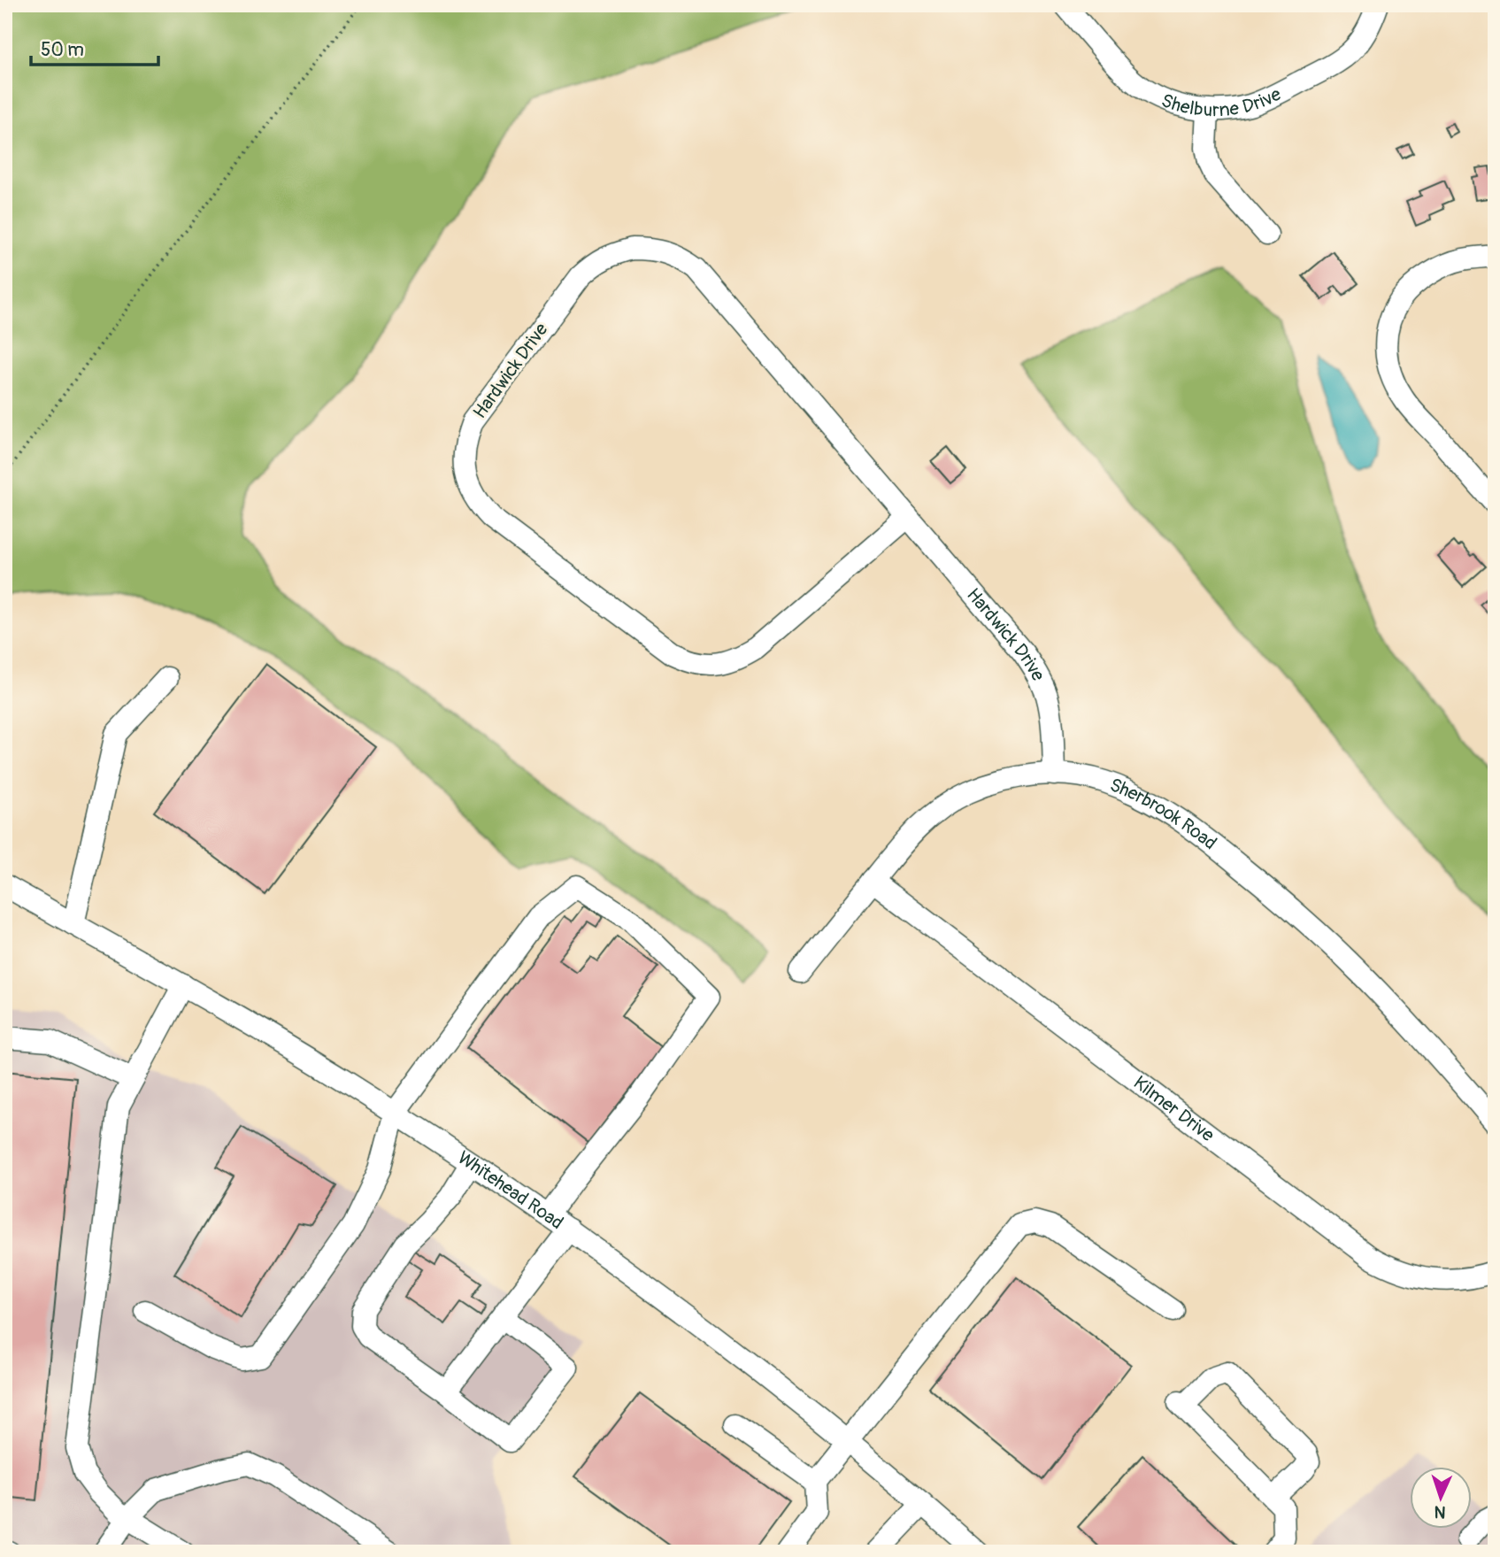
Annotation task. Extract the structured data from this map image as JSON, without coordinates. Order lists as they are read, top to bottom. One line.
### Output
{"streets":{"street":["Shelburne Drive","Hardwick Drive","Sherbrook Road","Kilmer Drive","Whitehead Road"]},"crossings":[["Hardwick Drive","Sherbrook Road"],["Sherbrook Road","Kilmer Drive"]],"scale_bar":"50 m","north":"bottom"}
